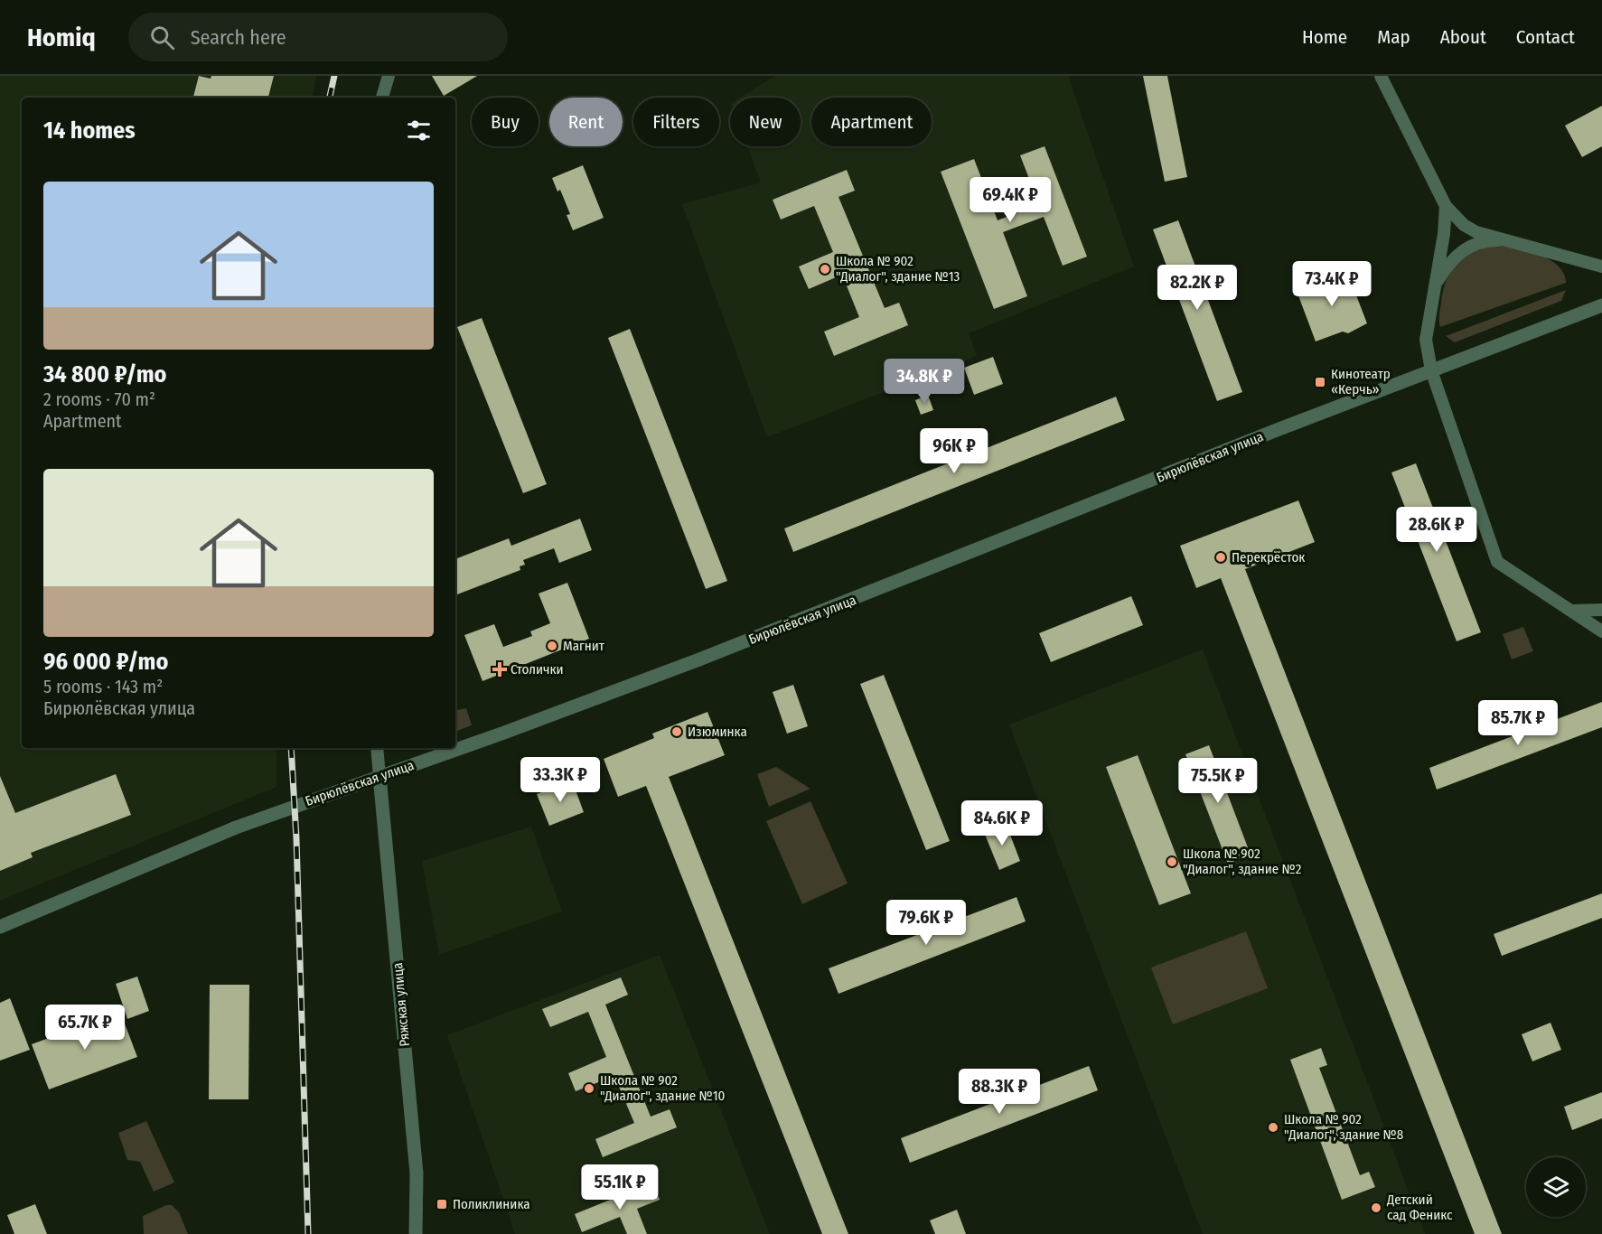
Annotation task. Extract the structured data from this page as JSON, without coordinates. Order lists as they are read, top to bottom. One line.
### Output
{"streets":{"street":["Бирюлёвская улица","Ряжская улица"]},"crossings":[["Бирюлёвская улица","Ряжская улица"]],"places":{"other":["Школа № 902 \"Диалог\", здание №13","Перекрёсток","Магнит","Изюминка","Школа № 902 \"Диалог\", здание №2","Школа № 902 \"Диалог\", здание №10","Школа № 902 \"Диалог\", здание №8","Детский сад Феникс"],"transit":["Кинотеатр «Керчь»","Поликлиника"],"health":["Столички"]},"page":{"header":"Homiq","search":"Search here","nav":["Home","Map","About","Contact"],"chip":["Buy","Rent","Filters","New","Apartment"],"heading":"14 homes","list":[{"name":"34 800 ₽/mo","note":"2 rooms · 70 m² · Apartment"},{"name":"96 000 ₽/mo","note":"5 rooms · 143 m² · Бирюлёвская улица"}],"price":["69.4K ₽","73.4K ₽","82.2K ₽","34.8K ₽","96K ₽","28.6K ₽","85.7K ₽","33.3K ₽","75.5K ₽","84.6K ₽","79.6K ₽","65.7K ₽","88.3K ₽","55.1K ₽"]}}
